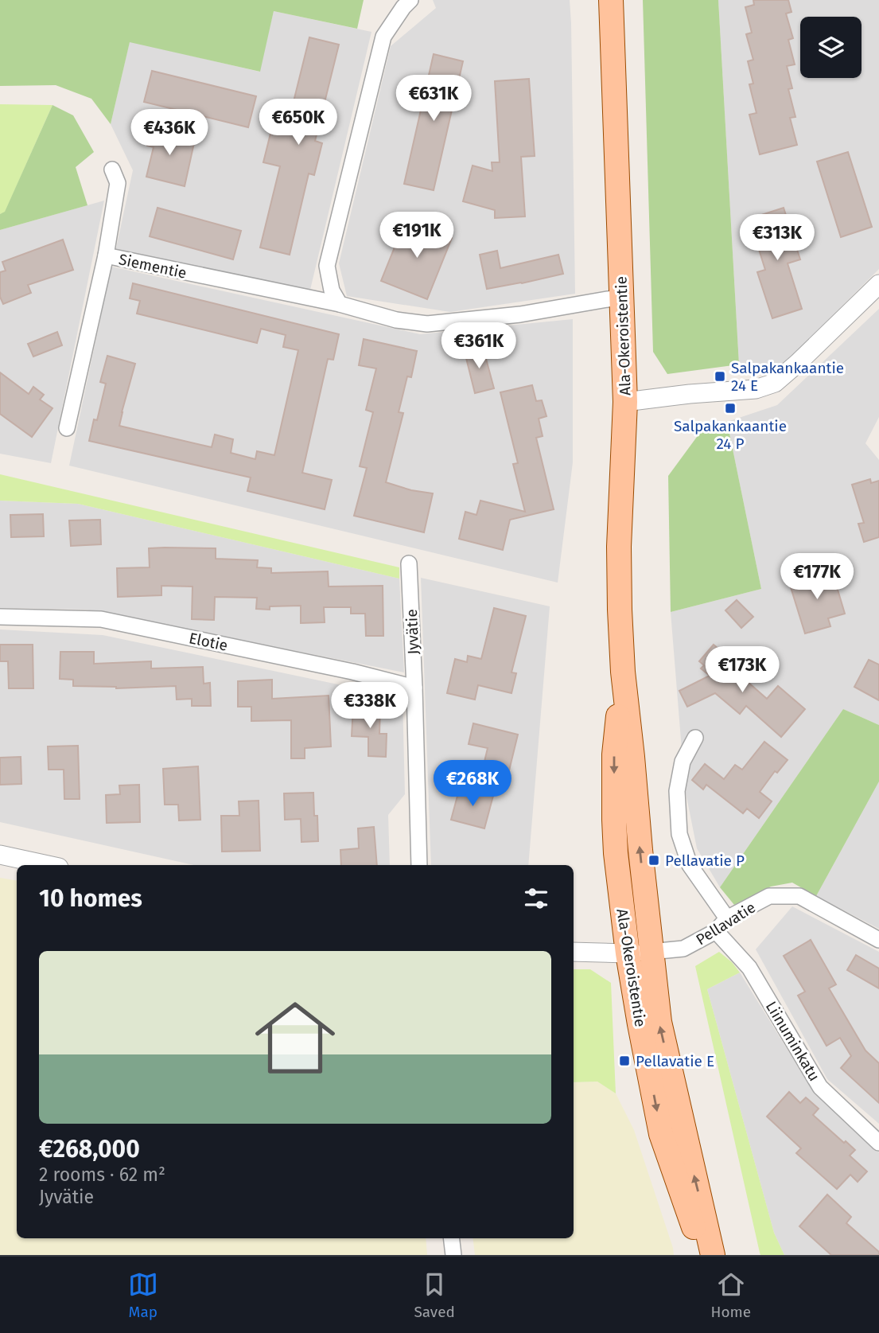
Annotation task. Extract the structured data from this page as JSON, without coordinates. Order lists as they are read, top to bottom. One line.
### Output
{"streets":{"main road":["Ala-Okeroistentie"],"street":["Siementie","Jyvätie","Elotie","Pellavatie","Liinuminkatu"]},"crossings":[["Siementie","Ala-Okeroistentie"],["Ala-Okeroistentie","Pellavatie"],["Jyvätie","Elotie"],["Pellavatie","Liinuminkatu"]],"places":{"transit":["Salpakankaantie 24 E","Salpakankaantie 24 P","Pellavatie P","Pellavatie E"]},"page":{"price":["€631K","€650K","€436K","€191K","€313K","€361K","€177K","€173K","€338K","€268K"],"heading":"10 homes","list":[{"name":"€268,000","note":"2 rooms · 62 m² · Jyvätie"}],"tabs":["Map","Saved","Home"]}}
